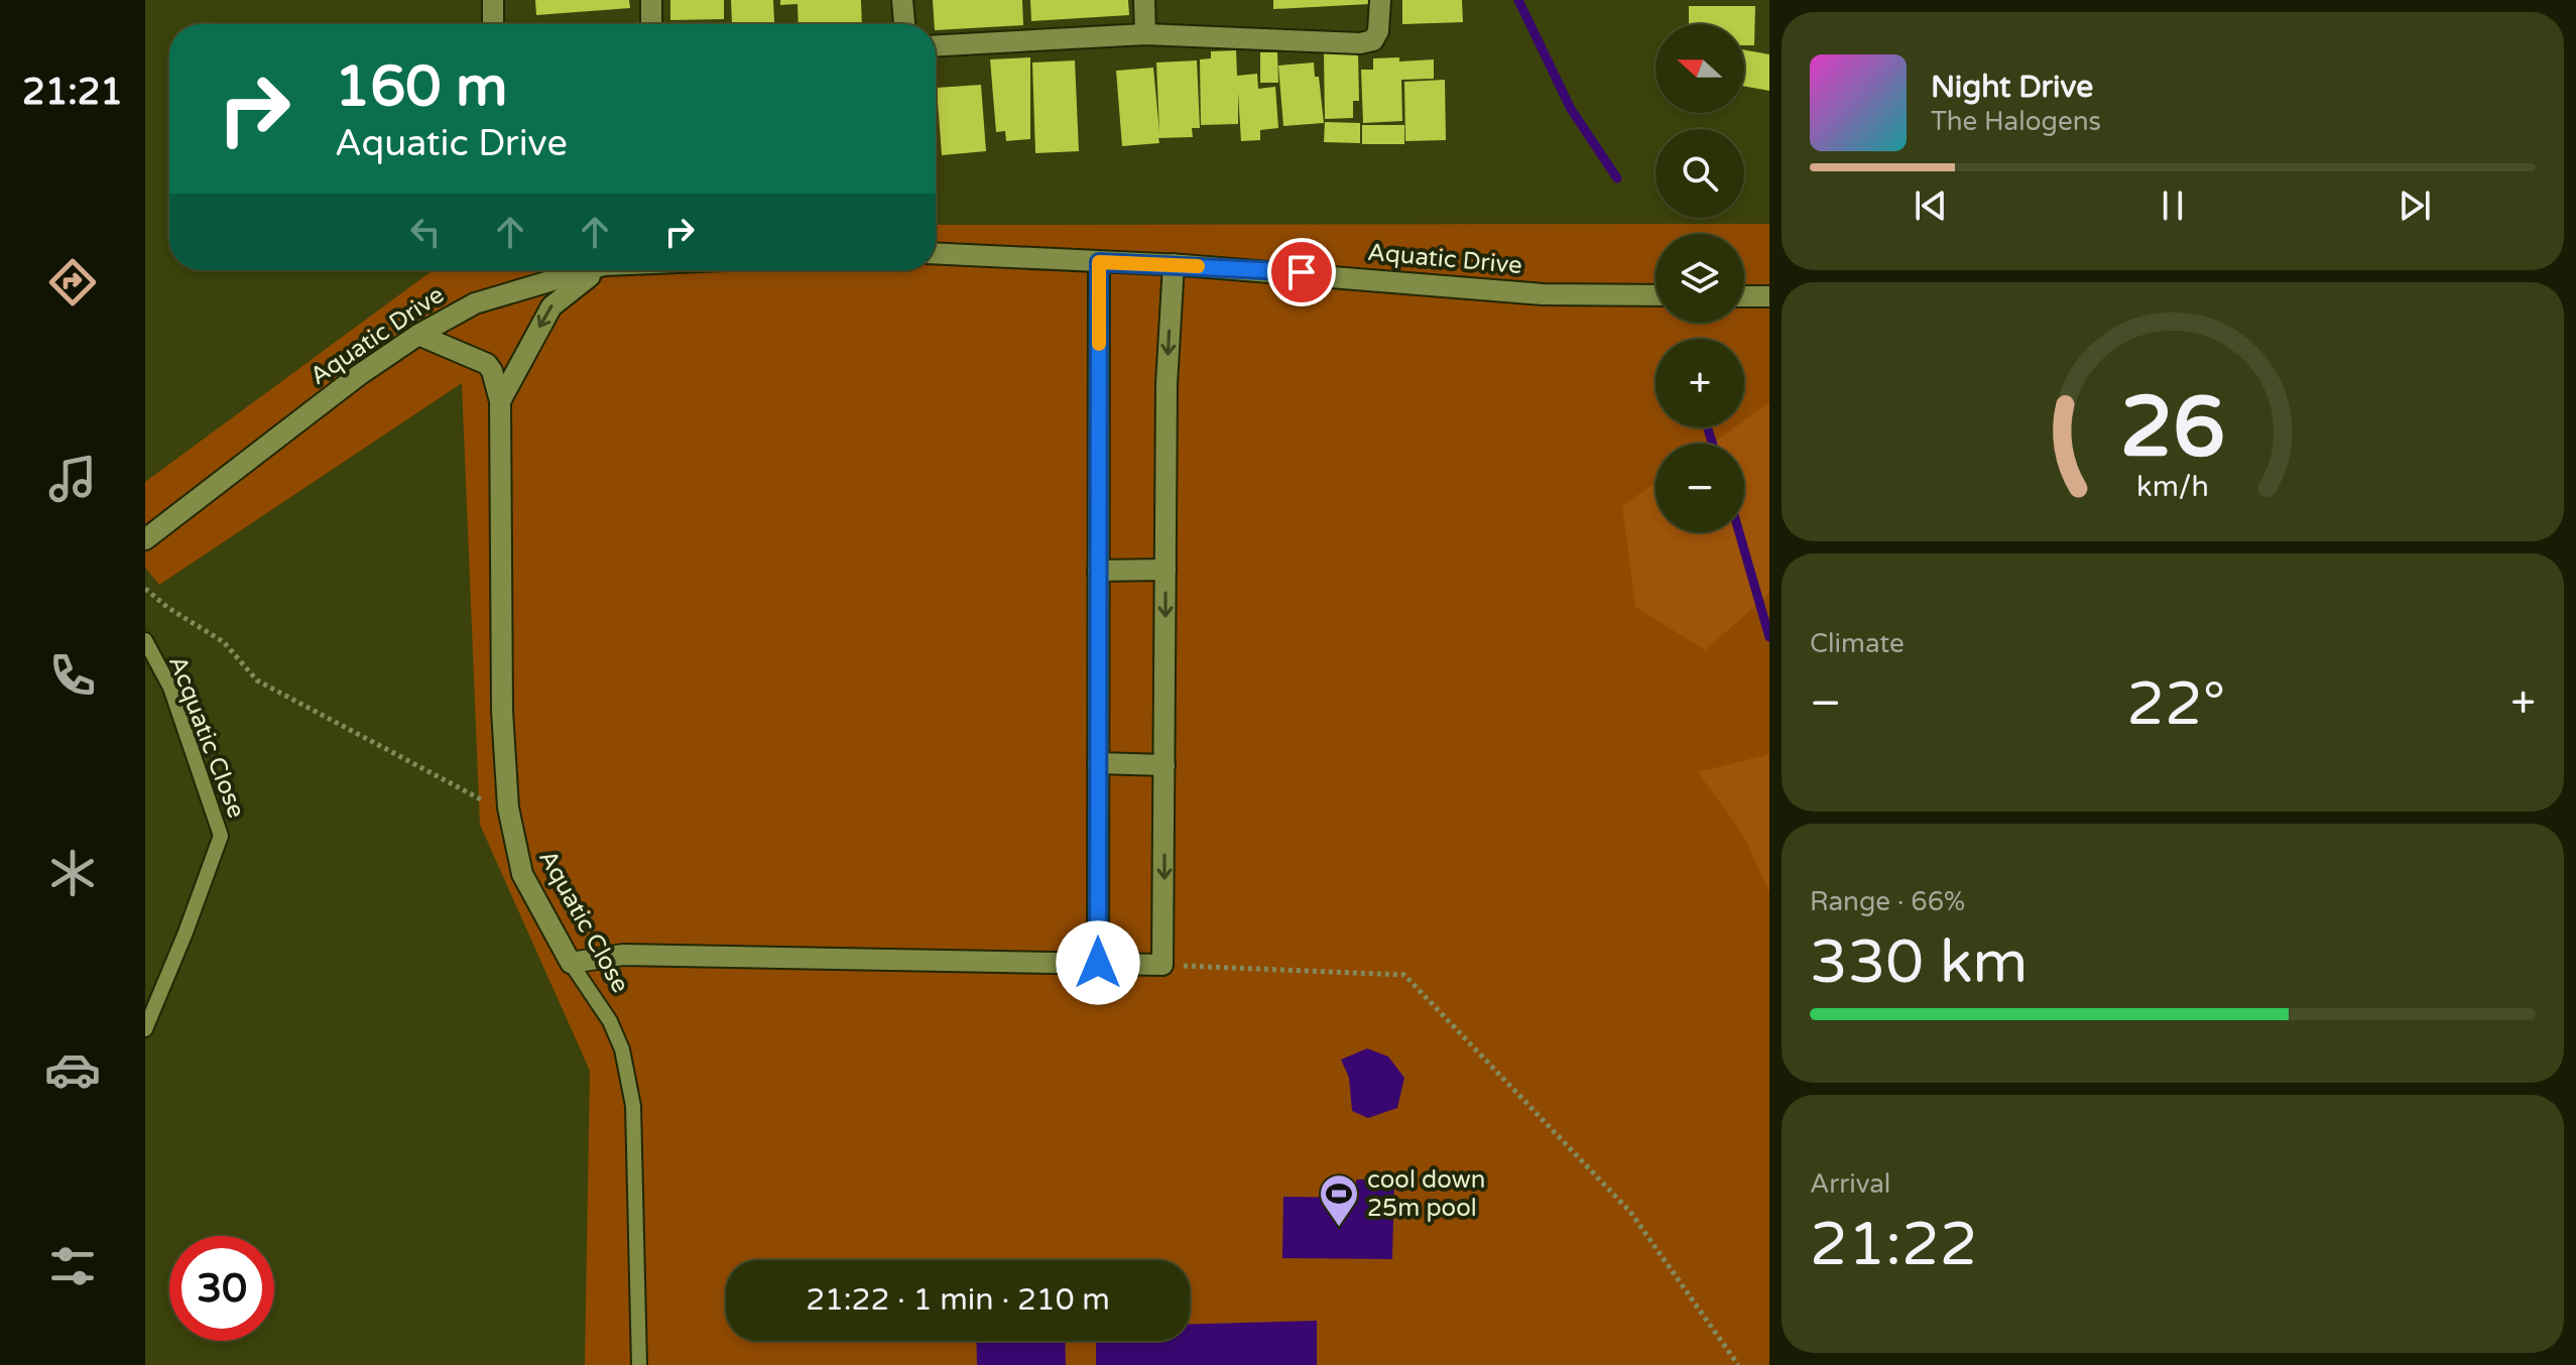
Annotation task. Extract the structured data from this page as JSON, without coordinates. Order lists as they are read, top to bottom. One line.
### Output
{"streets":{"street":["Aquatic Drive","Aquatic Close"],"lane":["Acquatic Close"]},"crossings":[["Aquatic Drive","Aquatic Close"]],"places":{"sports":["cool down 25m pool"]},"north":"left","page":{"tabs":"21:21","map_buttons":["+","−"],"turn":["160 m","Aquatic Drive"],"song":["Night Drive","The Halogens"],"tile":["Climate",["Range · 66%","330 km"],["Arrival","21:22"]],"heat":["−","22°","+"],"limit":"30","trip":"21:22 · 1 min · 210 m","gauge":["26","km/h"]}}
